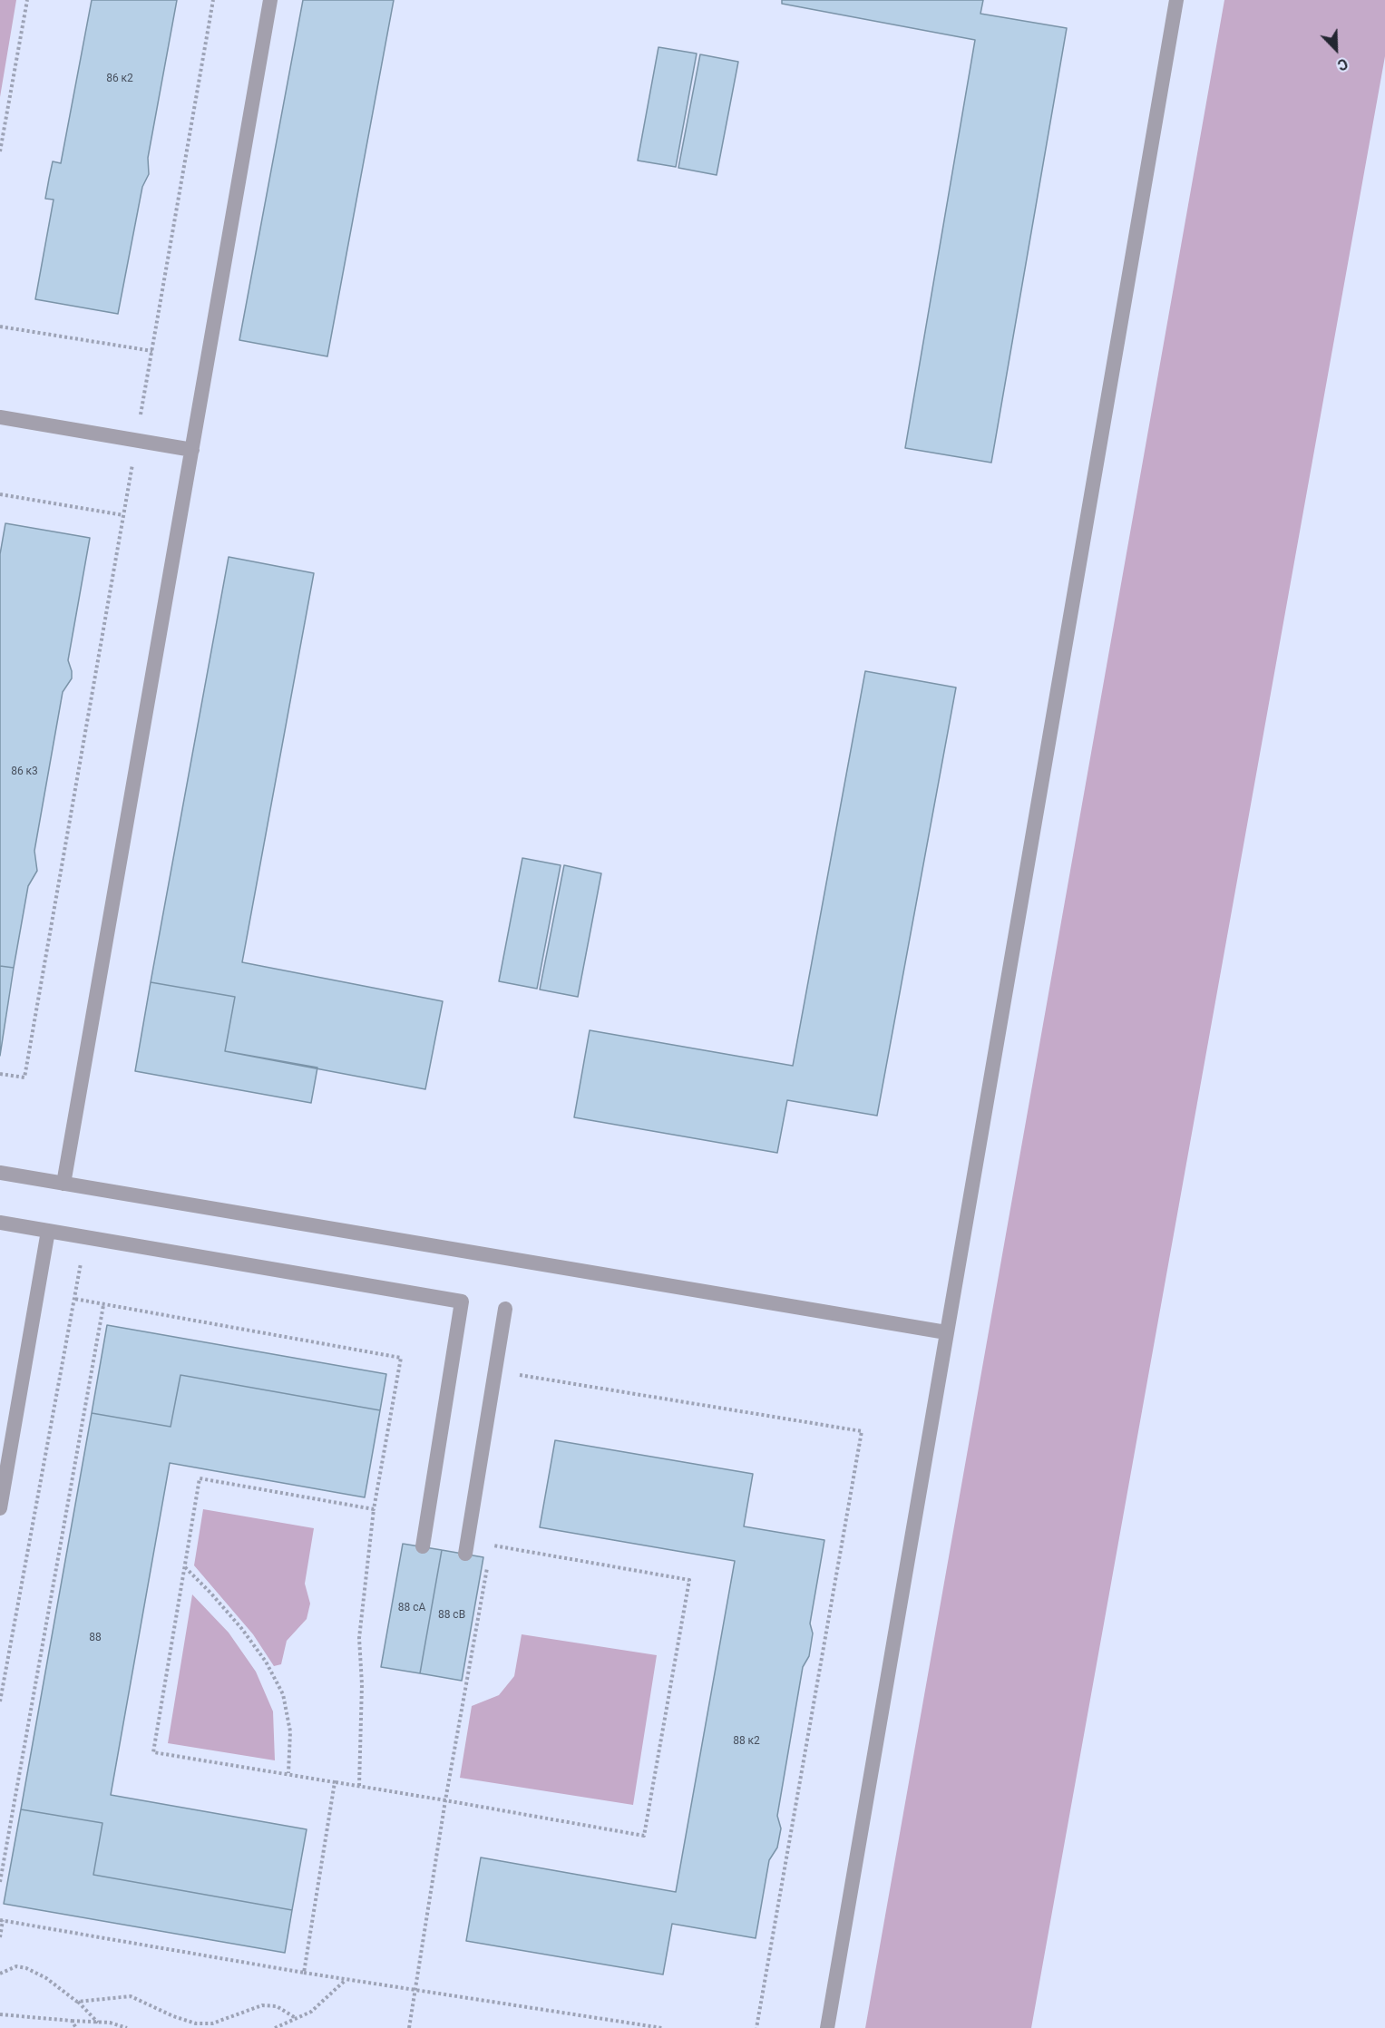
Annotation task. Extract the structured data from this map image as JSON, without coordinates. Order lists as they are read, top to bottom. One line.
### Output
{"house_numbers":["86 к2","86 к3","88 сА","88 сВ","88","88 к2"],"north":"bottom right"}
